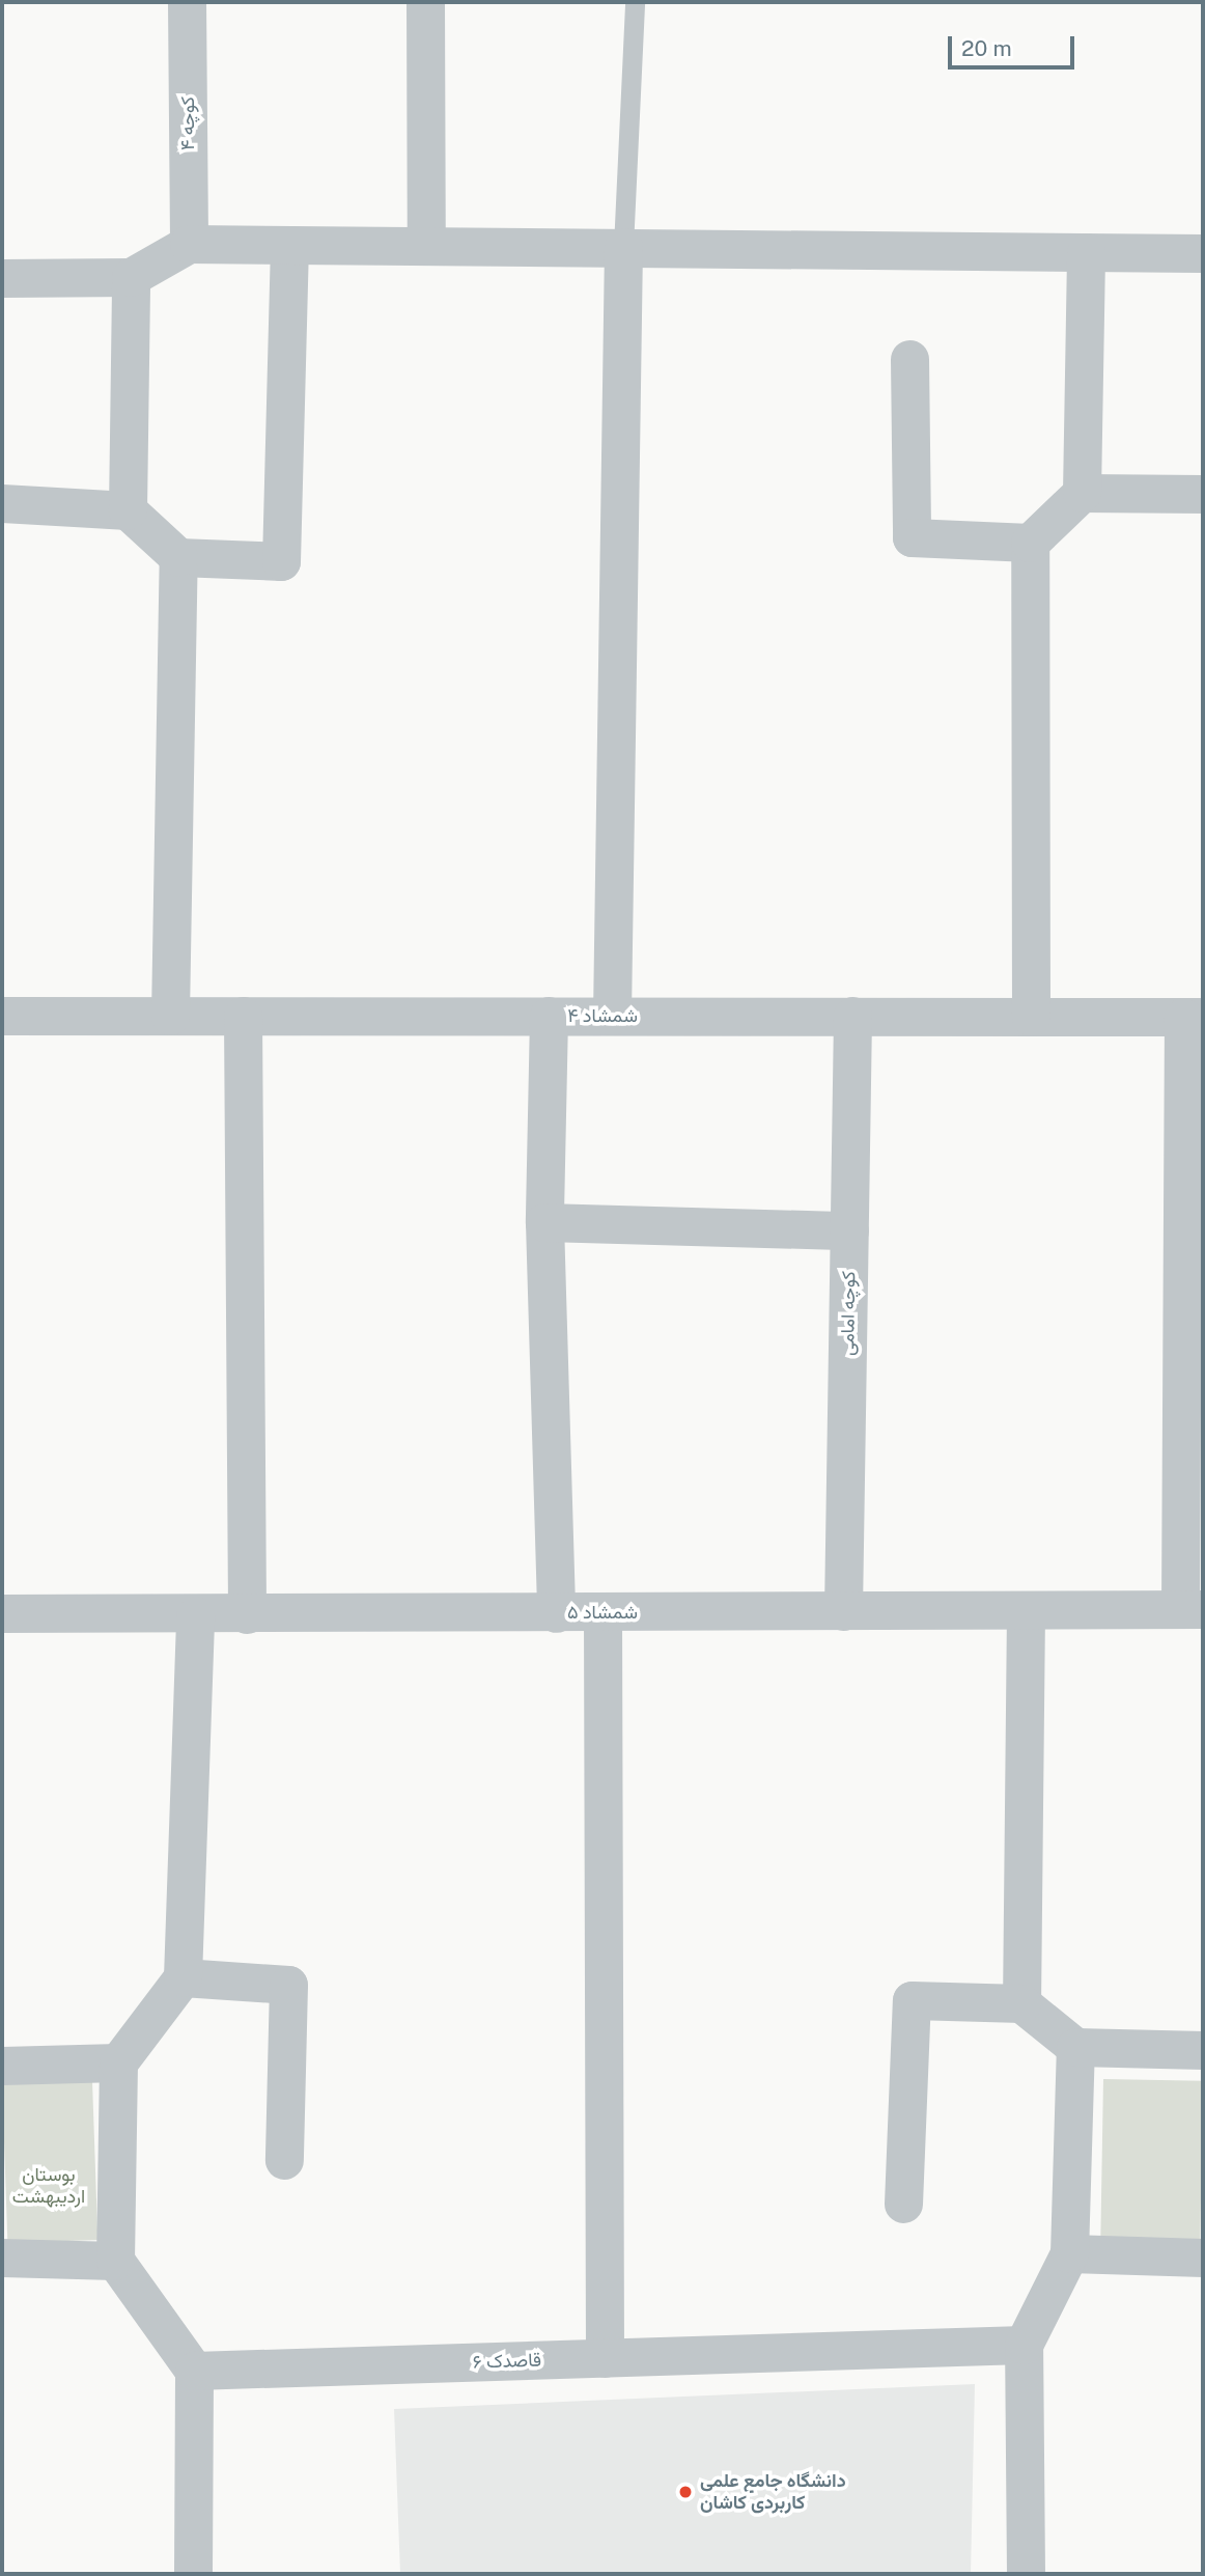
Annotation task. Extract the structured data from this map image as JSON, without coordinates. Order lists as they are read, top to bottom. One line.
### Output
{"streets":{"street":["کوچه ۴","شمشاد ۴","کوچه امامی","شمشاد ۵","قاصدک ۶"]},"crossings":[["شمشاد ۴","کوچه امامی"],["کوچه امامی","شمشاد ۵"]],"parks":["بوستان اردیبهشت"],"places":["دانشگاه جامع علمی کاربردی کاشان"],"scale_bar":"20 m"}
